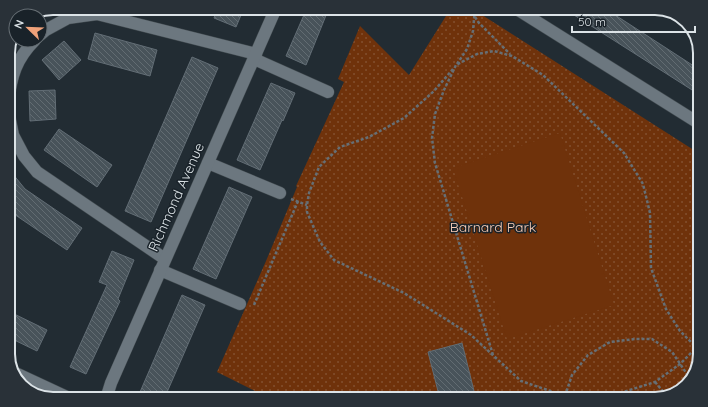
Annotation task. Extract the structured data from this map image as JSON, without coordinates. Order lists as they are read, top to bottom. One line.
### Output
{"streets":{"street":["Richmond Avenue"]},"parks":["Barnard Park"],"scale_bar":"50 m","north":"top left"}
